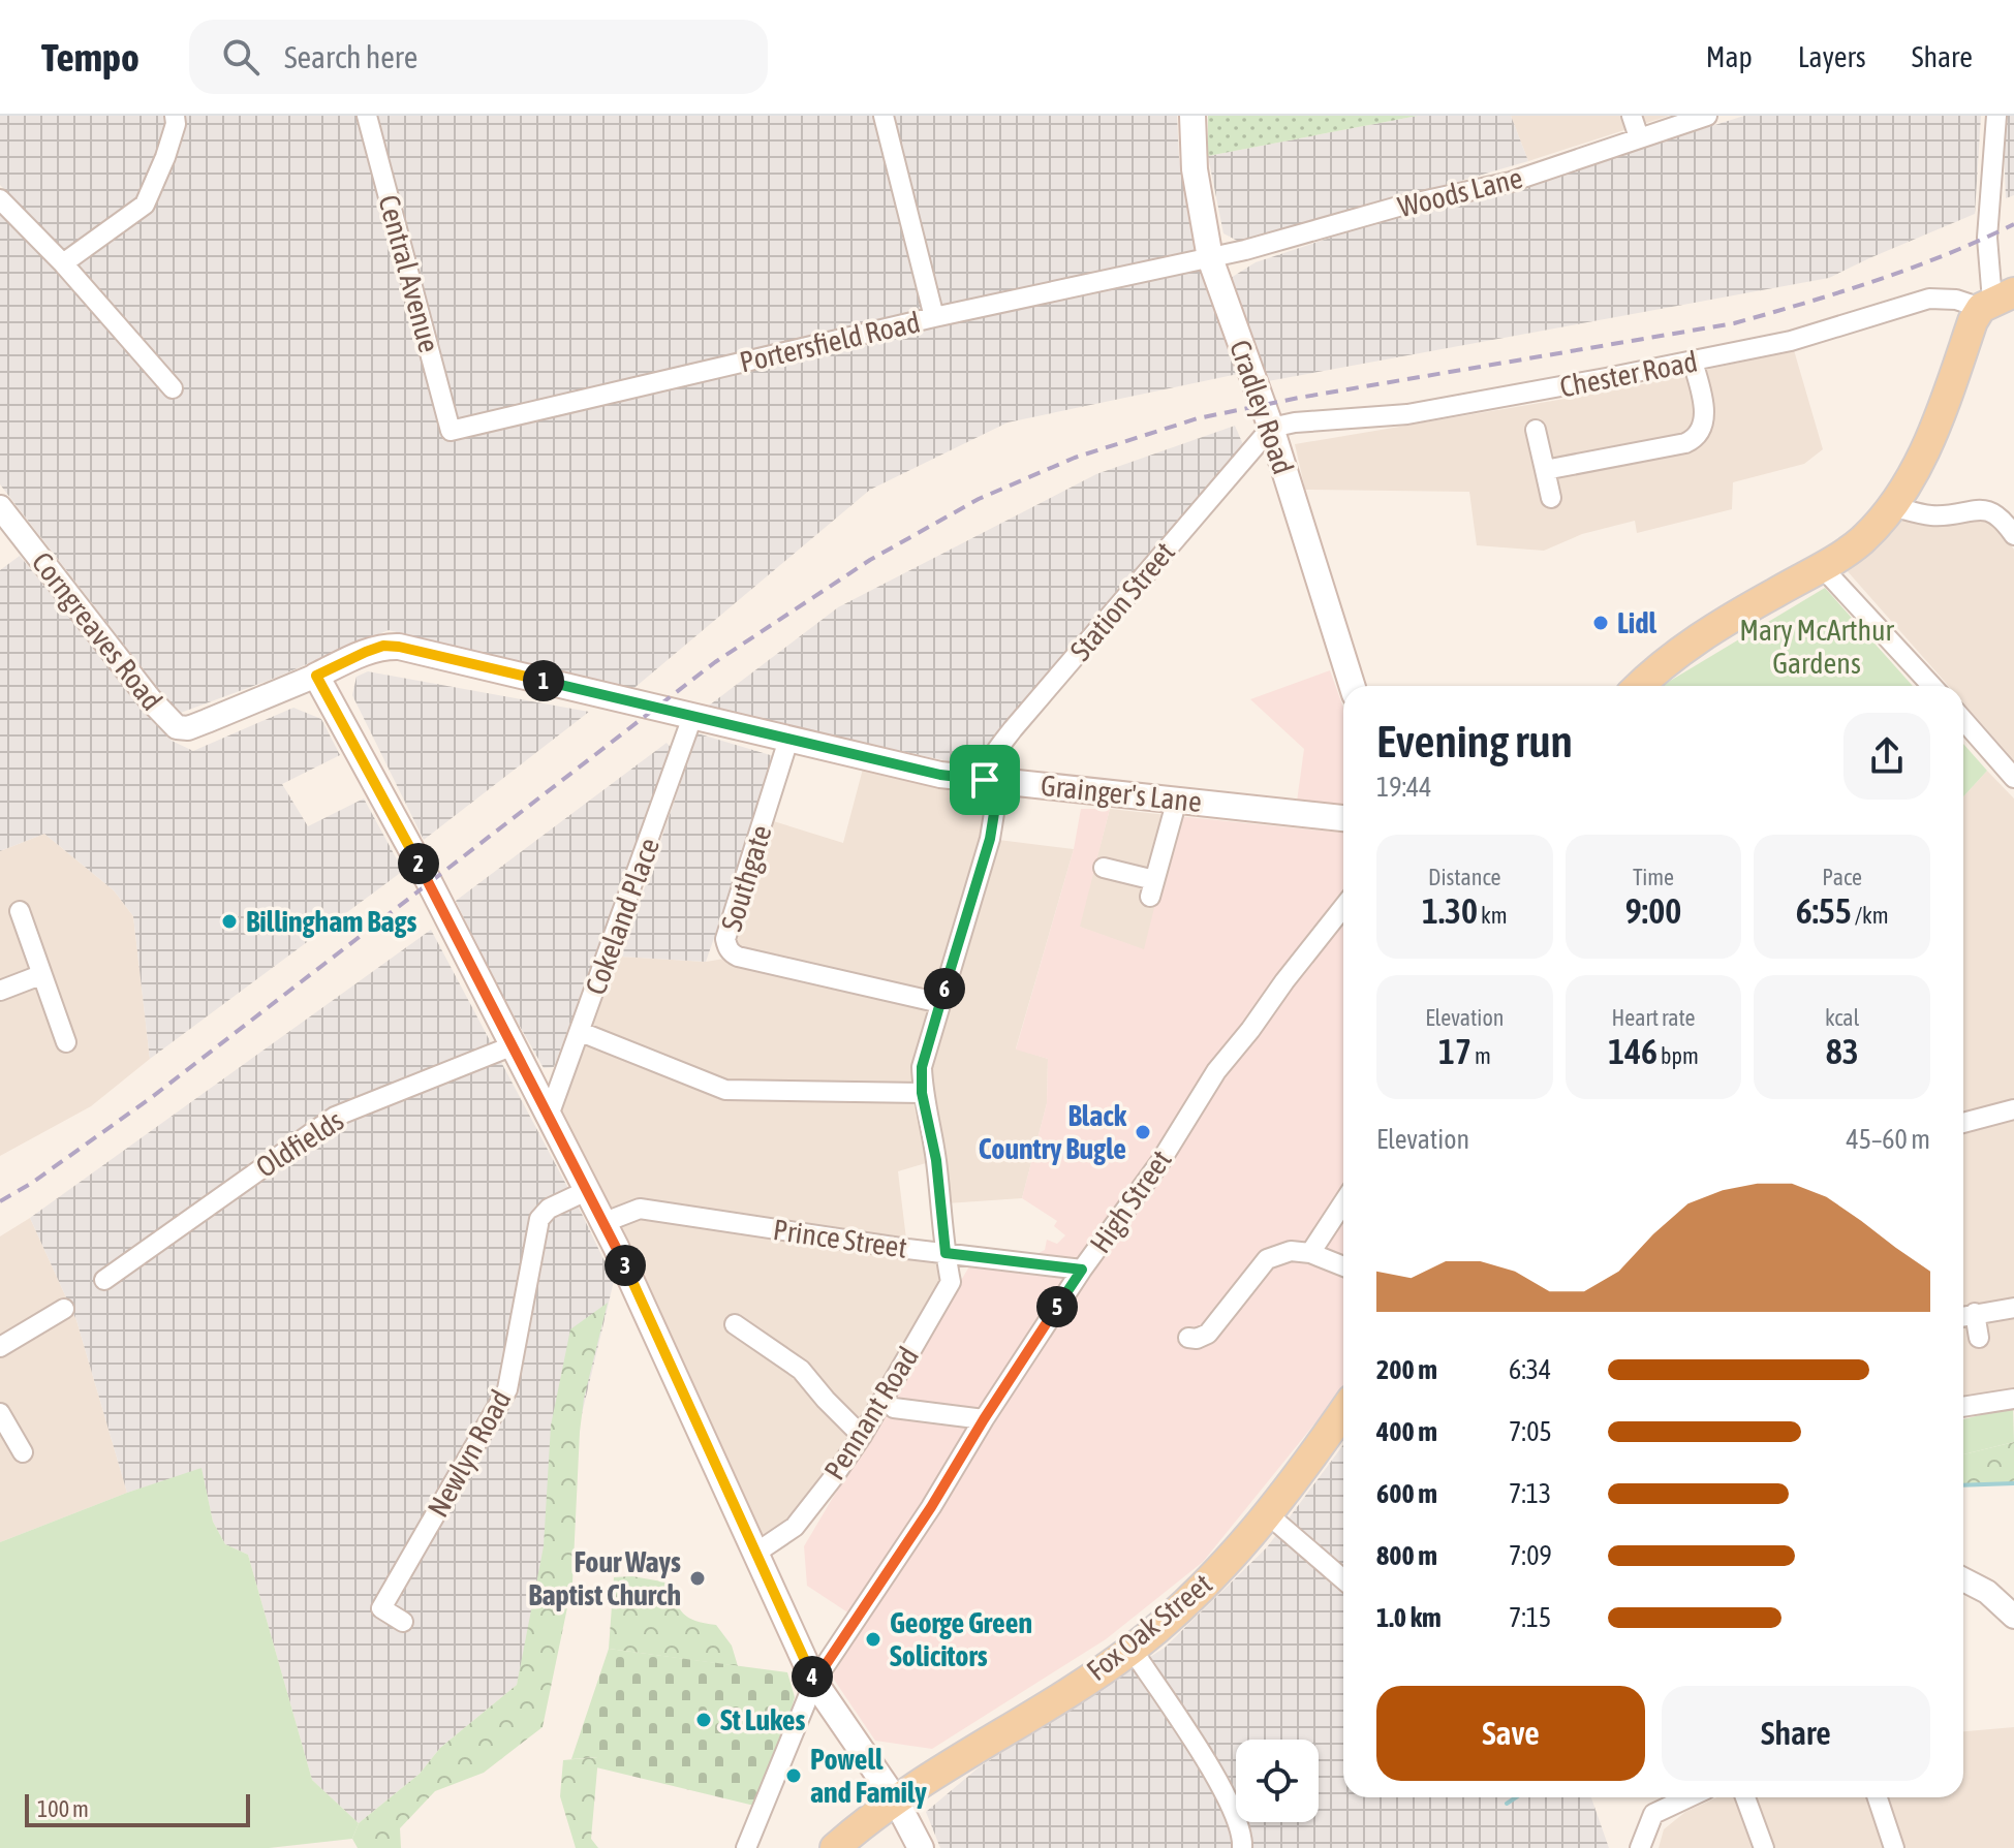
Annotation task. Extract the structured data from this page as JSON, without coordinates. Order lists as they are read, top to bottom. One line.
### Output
{"streets":{"main road":["Cradley Road","Grainger's Lane","Fox Oak Street"],"street":["Woods Lane","Central Avenue","Portersfield Road","Chester Road","Station Street","Corngreaves Road","Southgate","Cokeland Place","Oldfields","High Street","Prince Street","Pennant Road","Newlyn Road"]},"crossings":[["Woods Lane","Portersfield Road"],["Woods Lane","Cradley Road"],["Central Avenue","Portersfield Road"],["Portersfield Road","Cradley Road"],["Chester Road","Cradley Road"],["Chester Road","Station Street"],["Cradley Road","Station Street"],["Station Street","Grainger's Lane"],["Station Street","Southgate"],["Station Street","Pennant Road"],["Corngreaves Road","Grainger's Lane"],["Grainger's Lane","Southgate"],["Grainger's Lane","Cokeland Place"],["Southgate","Pennant Road"],["High Street","Prince Street"],["Prince Street","Pennant Road"]],"parks":["Mary McArthur Gardens"],"places":["Lidl","Billingham Bags","Black Country Bugle","Four Ways Baptist Church","George Green Solicitors","St Lukes","Powell and Family"],"scale_bar":"100 m","page":{"header":"Tempo","search":"Search here","nav":["Map","Layers","Share"],"pins":["1","2","6","3","5","4"],"heading":["Evening run","19:44"],"stats":[["Distance","1.30 km"],["Time","9:00"],["Pace","6:55 /km"],["Elevation","17 m"],["Heart rate","146 bpm"],["kcal","83"]],"chart":["Elevation","45–60 m"],"list":[{"name":"200 m","note":"6:34"},{"name":"400 m","note":"7:05"},{"name":"600 m","note":"7:13"},{"name":"800 m","note":"7:09"},{"name":"1.0 km","note":"7:15"}],"buttons":["Save","Share"],"scale":"100 m"}}
